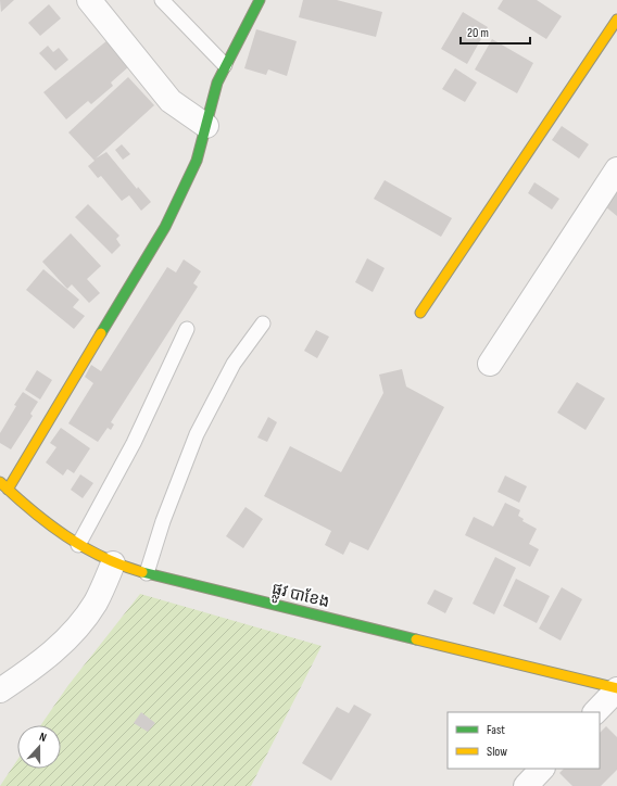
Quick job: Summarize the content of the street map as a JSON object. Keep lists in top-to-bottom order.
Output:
{
  "streets": {
    "street": ["ផ្លូវ បាខែង"]
  },
  "legend": ["Fast", "Slow"],
  "scale_bar": "20 m",
  "north": "top"
}
